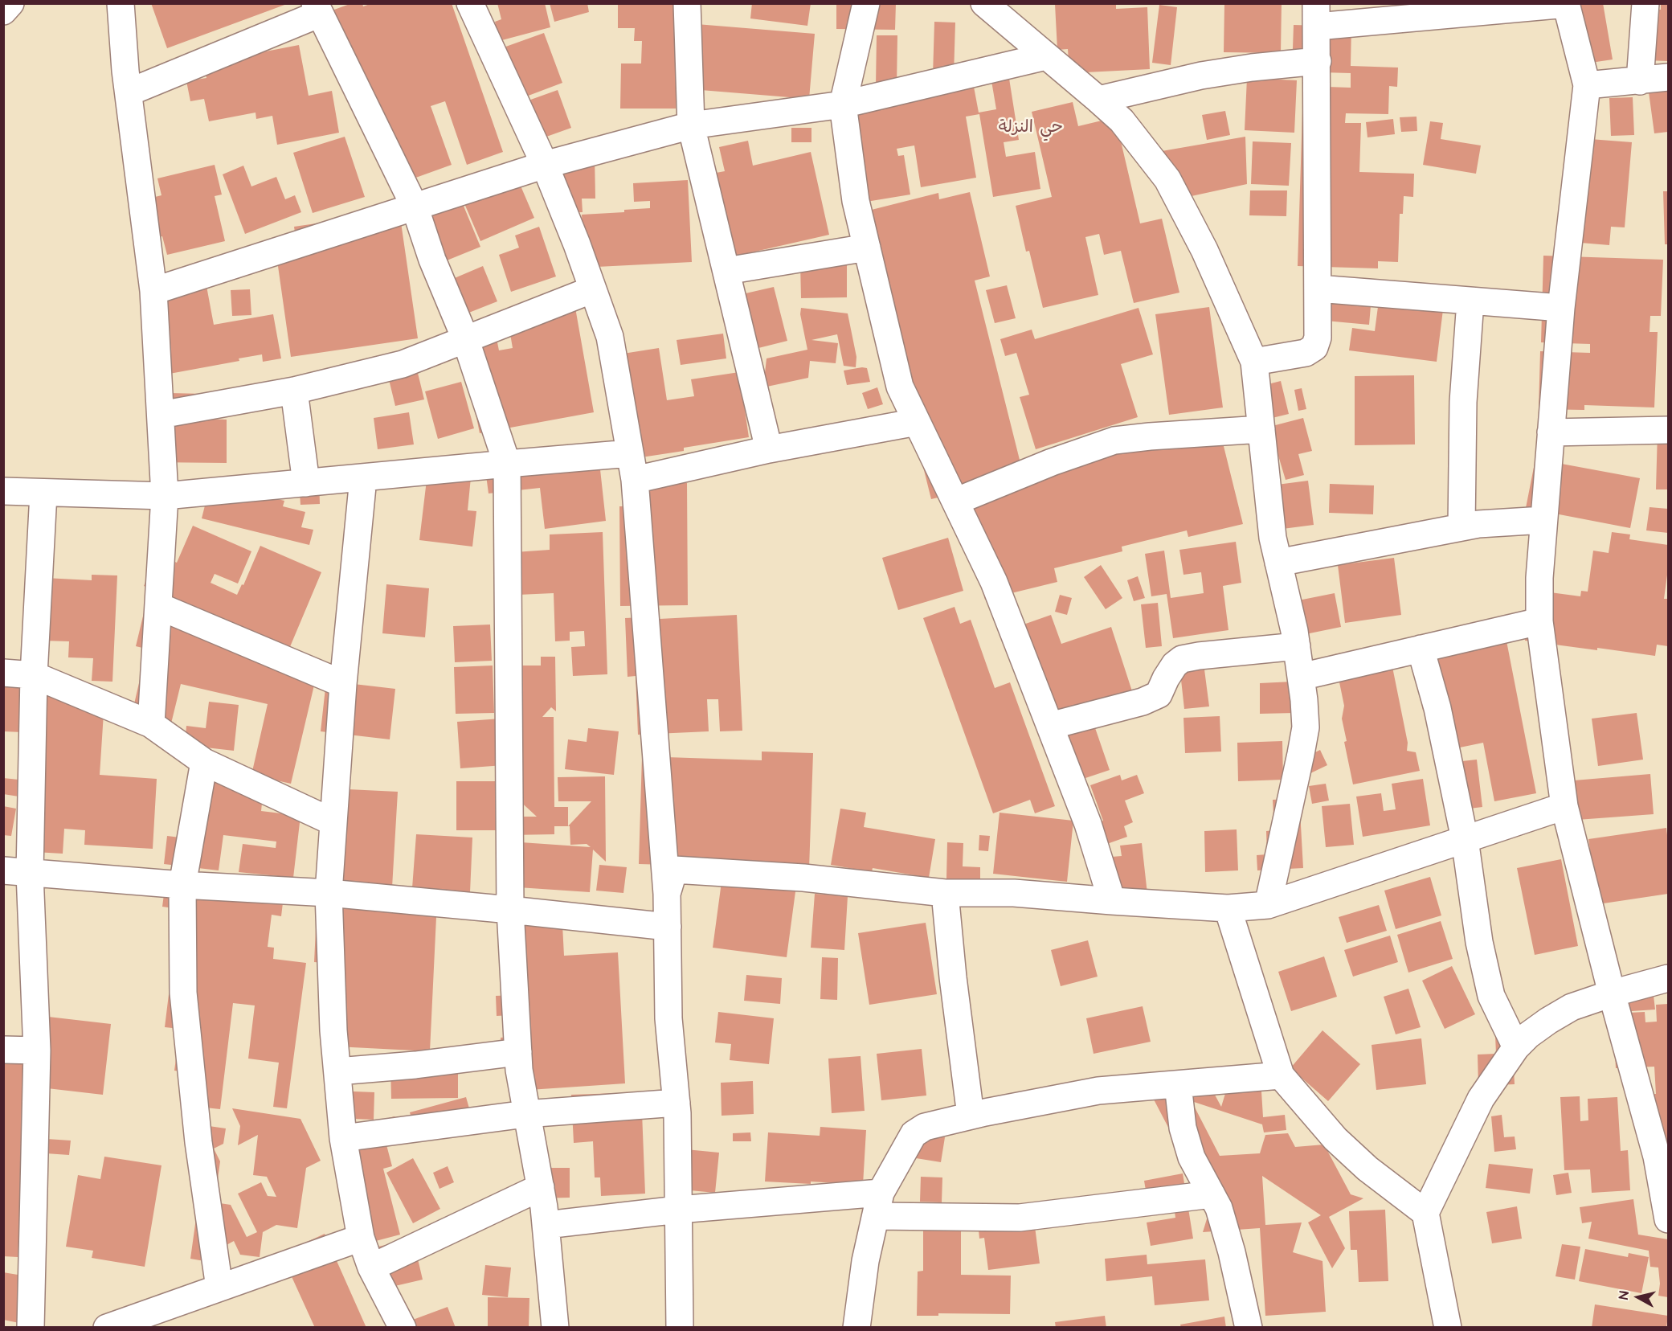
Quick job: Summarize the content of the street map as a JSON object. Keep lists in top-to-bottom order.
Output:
{
  "districts": ["حي النزلة"],
  "north": "left"
}
